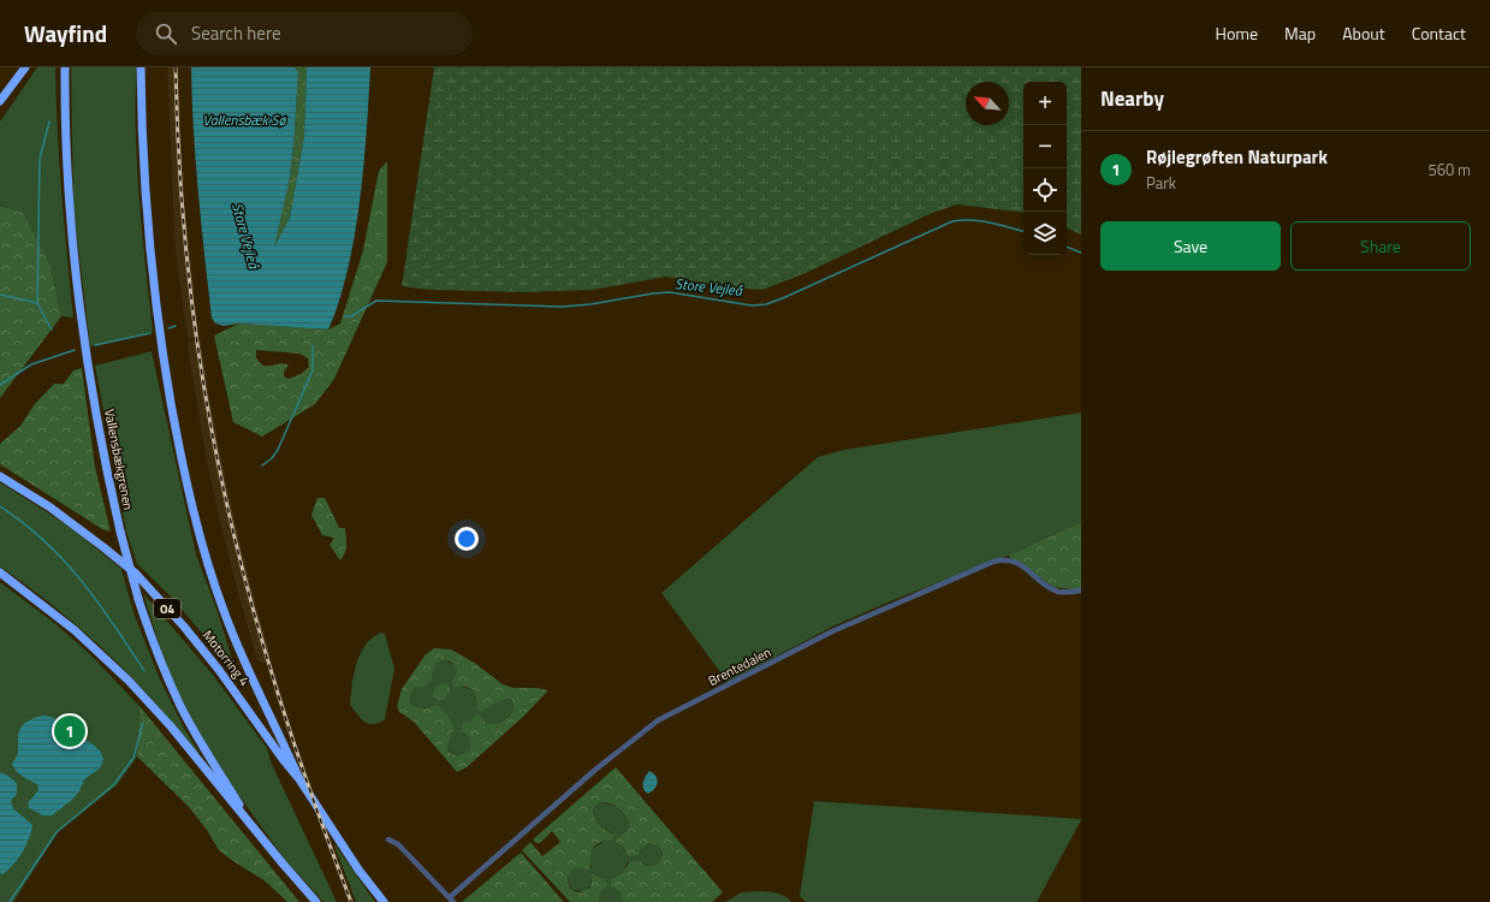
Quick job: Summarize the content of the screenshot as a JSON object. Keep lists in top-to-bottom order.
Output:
{
  "streets": {
    "highway": ["Vallensbækgrenen", "O4", "Motorring 4"],
    "street": ["Brentedalen"]
  },
  "water": ["Vallensbæk Sø", "Store Vejleå"],
  "north": "top left",
  "page": {
    "header": "Wayfind",
    "search": "Search here",
    "nav": [
      "Home",
      "Map",
      "About",
      "Contact"
    ],
    "heading": "Nearby",
    "map_buttons": ["+", "−"],
    "list": [
      {
        "mark": "1",
        "name": "Røjlegrøften Naturpark",
        "note": "Park",
        "value": "560 m"
      }
    ],
    "buttons": ["Save", "Share"],
    "pins": "1"
  }
}
